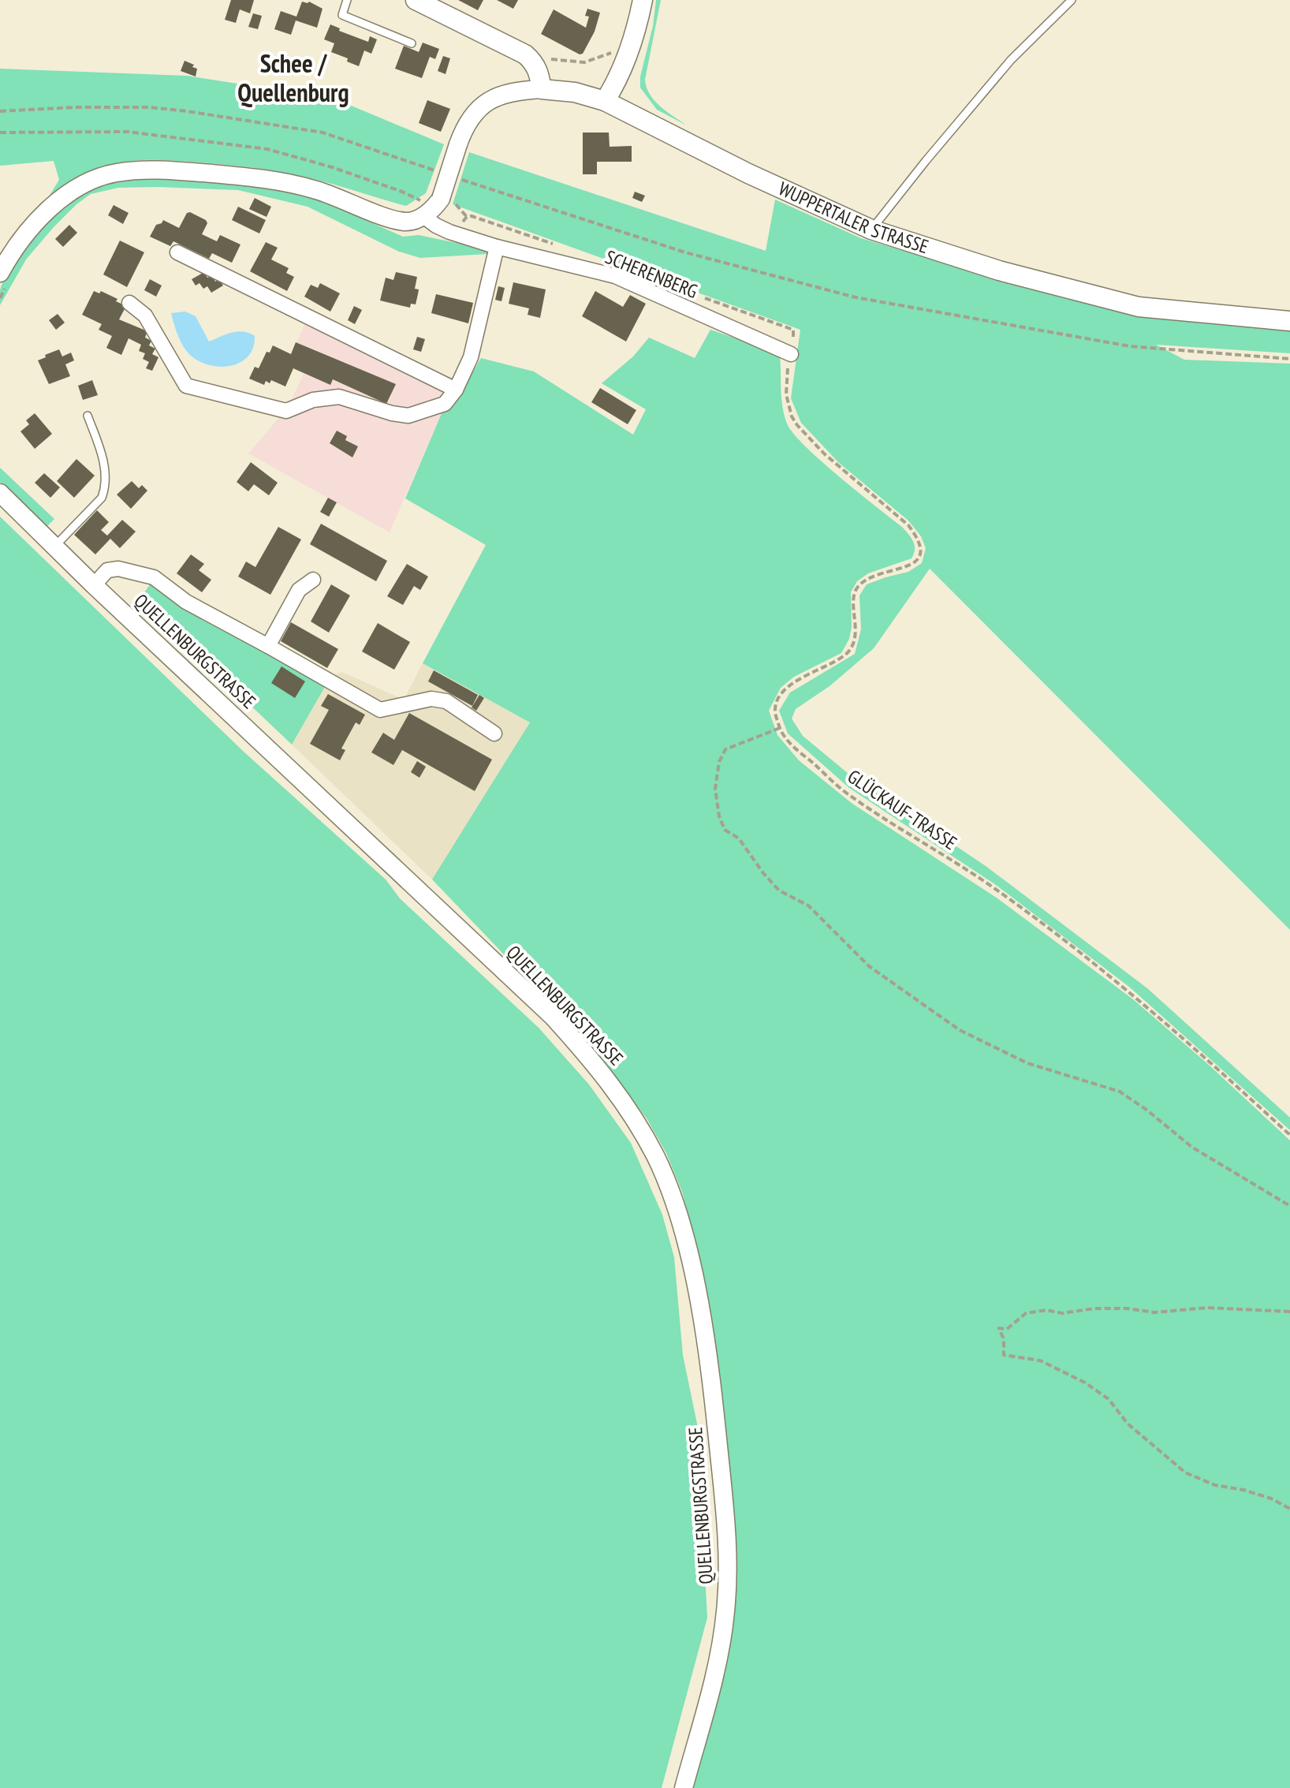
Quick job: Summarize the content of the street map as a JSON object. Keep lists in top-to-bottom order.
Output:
{
  "streets": {
    "main road": ["WUPPERTALER STRASSE"],
    "street": ["SCHERENBERG", "QUELLENBURGSTRASSE"],
    "path": ["GLÜCKAUF-TRASSE"]
  },
  "crossings": [
    ["WUPPERTALER STRASSE", "SCHERENBERG"]
  ],
  "districts": ["Schee / Quellenburg"]
}
